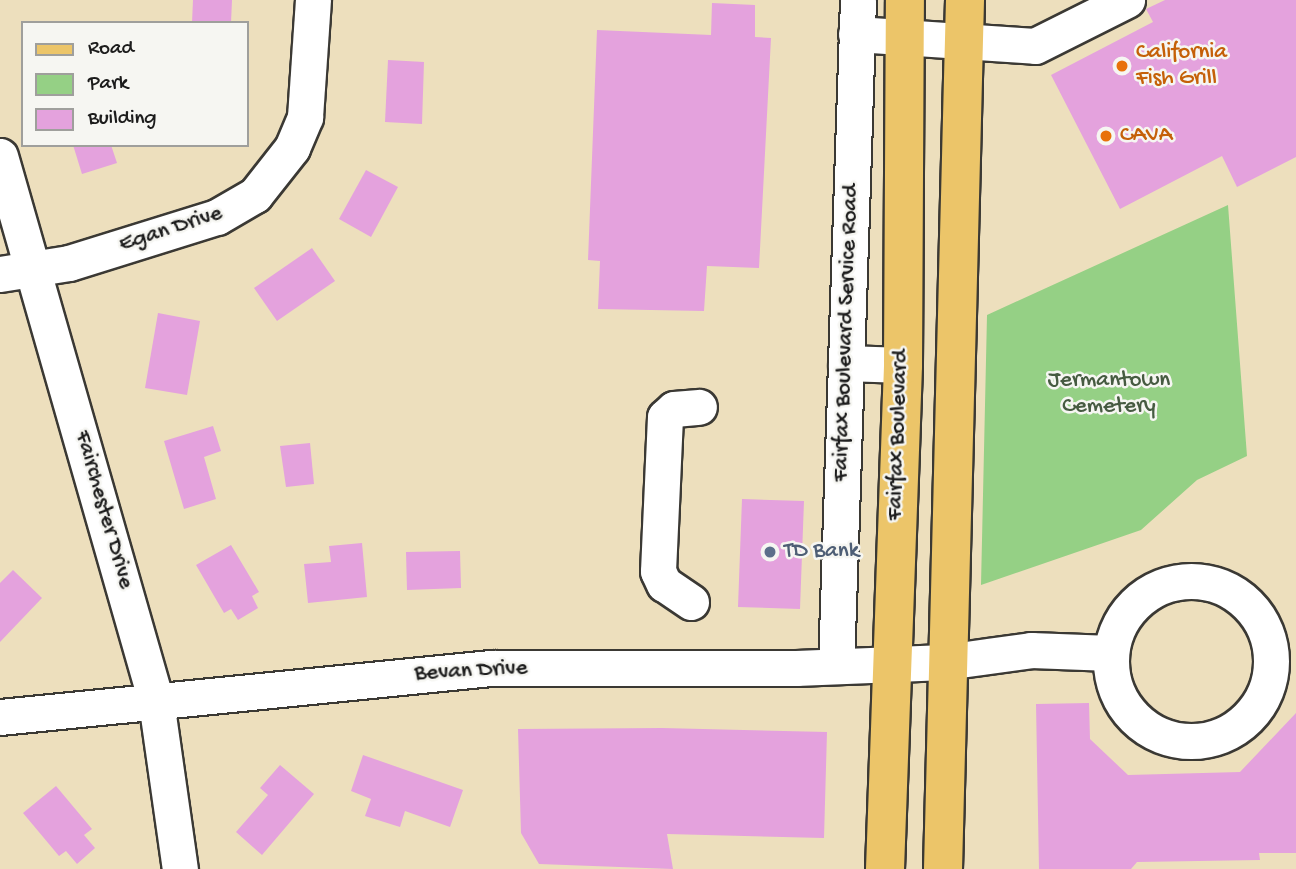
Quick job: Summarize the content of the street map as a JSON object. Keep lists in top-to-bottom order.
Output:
{
  "streets": {
    "main road": ["Fairfax Boulevard"],
    "street": [
      "Egan Drive",
      "Fairfax Boulevard Service Road",
      "Fairchester Drive",
      "Bevan Drive"
    ]
  },
  "crossings": [
    ["Egan Drive", "Fairchester Drive"],
    ["Fairfax Boulevard Service Road", "Bevan Drive"],
    ["Fairfax Boulevard", "Bevan Drive"],
    ["Fairchester Drive", "Bevan Drive"]
  ],
  "parks": ["Jermantown Cemetery"],
  "places": ["California Fish Grill", "CAVA", "TD Bank"],
  "legend": ["Road", "Park", "Building"]
}
